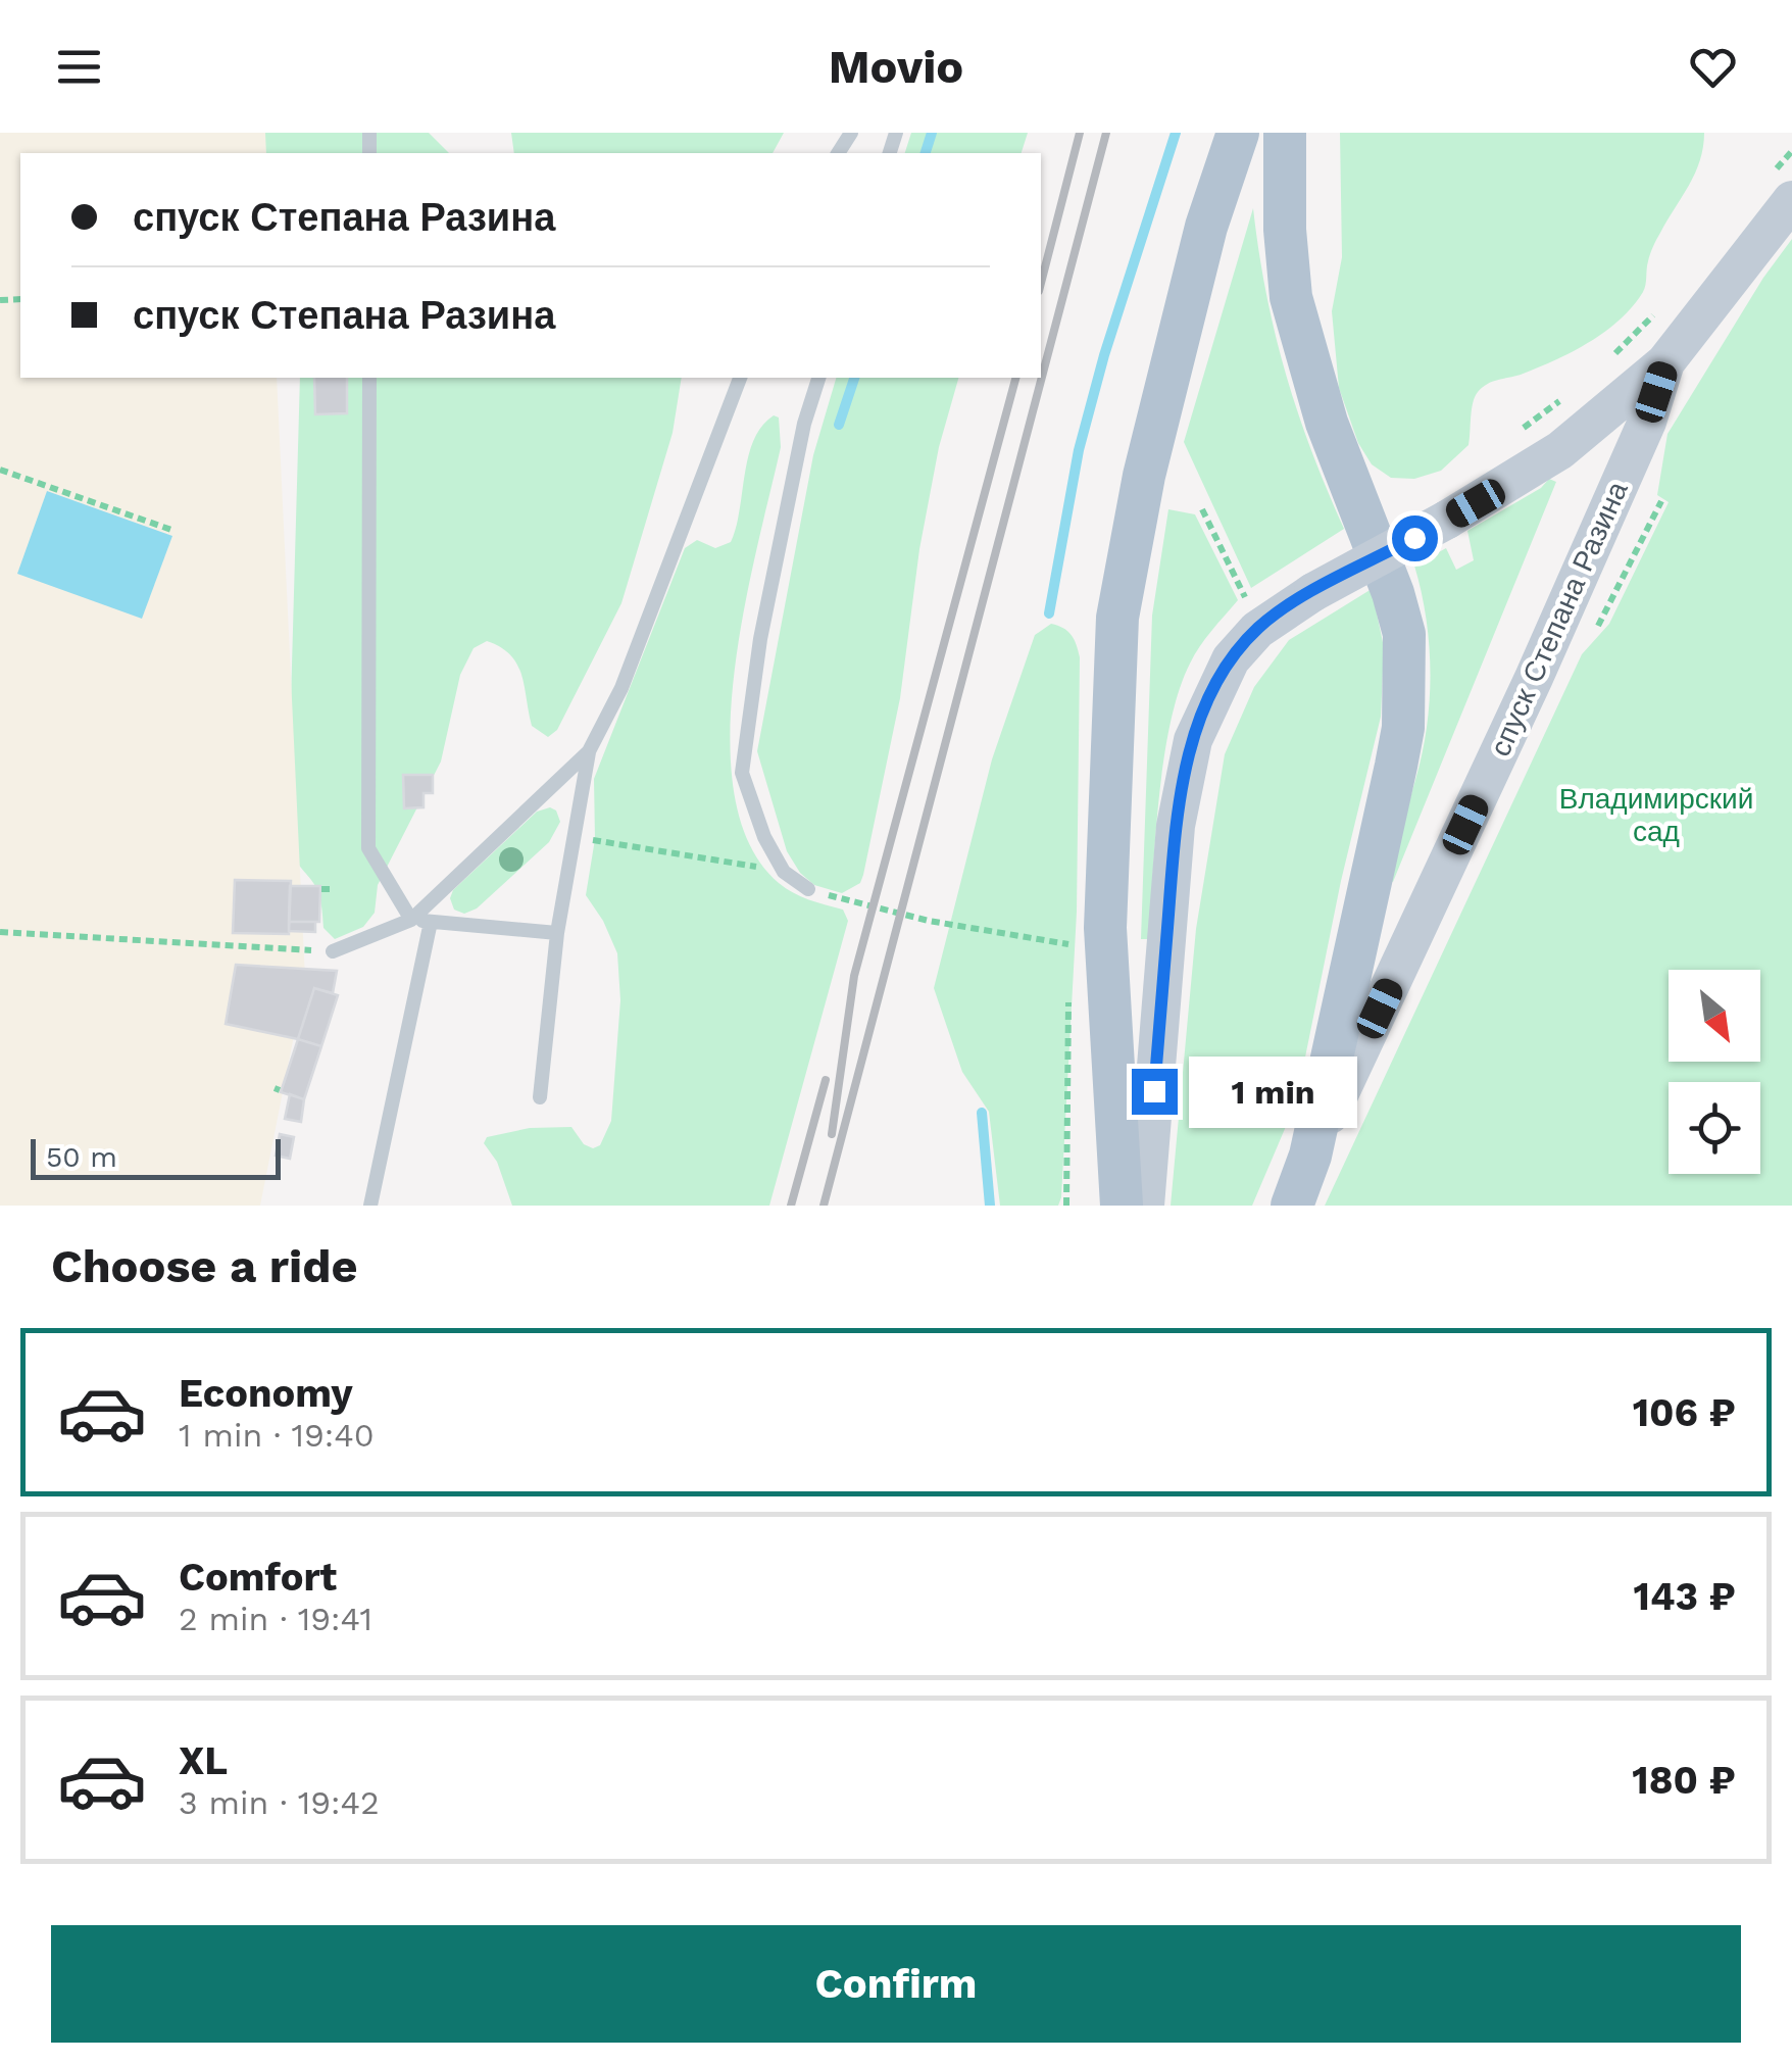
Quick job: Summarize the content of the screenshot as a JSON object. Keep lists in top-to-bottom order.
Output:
{
  "streets": {
    "main road": ["спуск Степана Разина"]
  },
  "parks": ["Владимирский сад"],
  "scale_bar": "50 m",
  "north": "bottom right",
  "page": {
    "header": "Movio",
    "banner": ["спуск Степана Разина", "спуск Степана Разина"],
    "bubble": "1 min",
    "scale": "50 m",
    "heading": "Choose a ride",
    "list": [
      {
        "name": "Economy",
        "note": "1 min · 19:40",
        "value": "106 ₽"
      },
      {
        "name": "Comfort",
        "note": "2 min · 19:41",
        "value": "143 ₽"
      },
      {
        "name": "XL",
        "note": "3 min · 19:42",
        "value": "180 ₽"
      }
    ],
    "buttons": "Confirm"
  }
}
